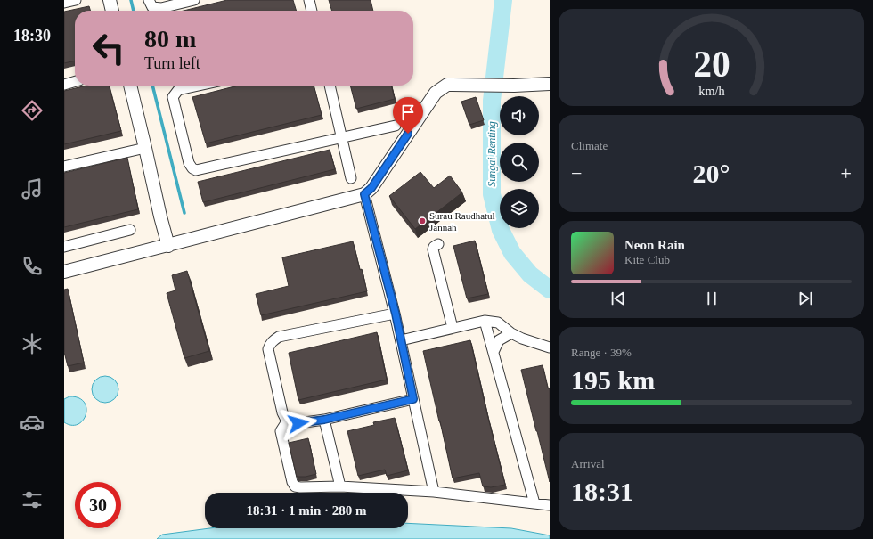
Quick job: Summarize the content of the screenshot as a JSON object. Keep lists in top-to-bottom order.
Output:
{
  "water": ["Sungai Renting"],
  "places": ["Surau Raudhatul Jannah"],
  "page": {
    "tabs": "18:30",
    "turn": ["80 m", "Turn left"],
    "tile": [
      "Climate",
      ["Range · 39%", "195 km"],
      ["Arrival", "18:31"]
    ],
    "heat": ["−", "20°", "+"],
    "song": ["Neon Rain", "Kite Club"],
    "limit": "30",
    "trip": "18:31 · 1 min · 280 m",
    "gauge": ["20", "km/h"]
  }
}
